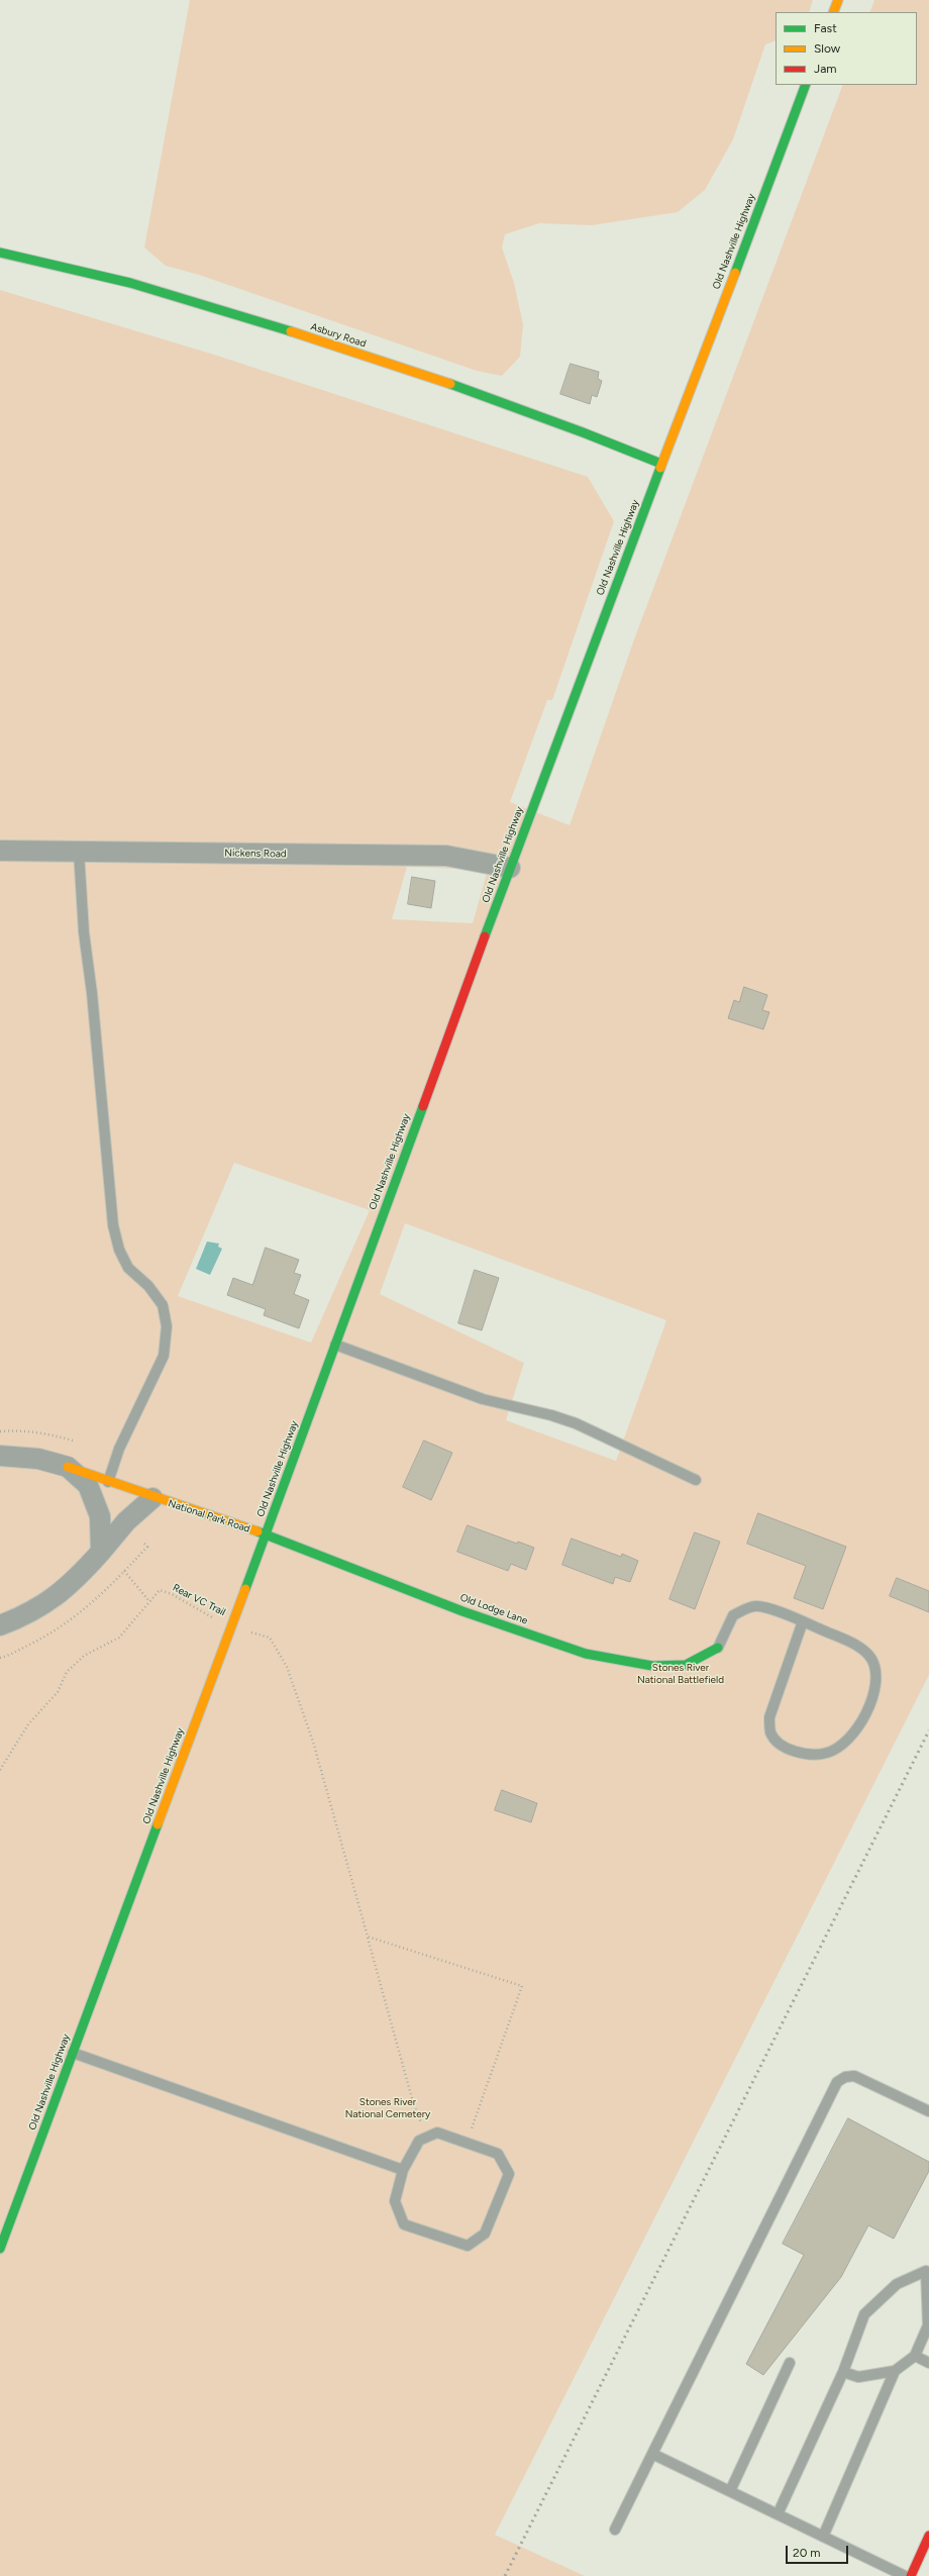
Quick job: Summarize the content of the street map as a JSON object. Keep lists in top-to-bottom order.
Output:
{
  "streets": {
    "main road": [
      "Old Nashville Highway",
      "Asbury Road",
      "National Park Road",
      "Old Lodge Lane"
    ],
    "street": ["Nickens Road"],
    "path": ["Rear VC Trail"]
  },
  "crossings": [
    ["Old Nashville Highway", "Asbury Road"],
    ["Old Nashville Highway", "Nickens Road"],
    ["Old Nashville Highway", "National Park Road"],
    ["Old Nashville Highway", "Rear VC Trail"],
    ["Old Nashville Highway", "Old Lodge Lane"],
    ["National Park Road", "Old Lodge Lane"]
  ],
  "parks": ["Stones River National Battlefield", "Stones River National Cemetery"],
  "legend": ["Fast", "Slow", "Jam"],
  "scale_bar": "20 m"
}
